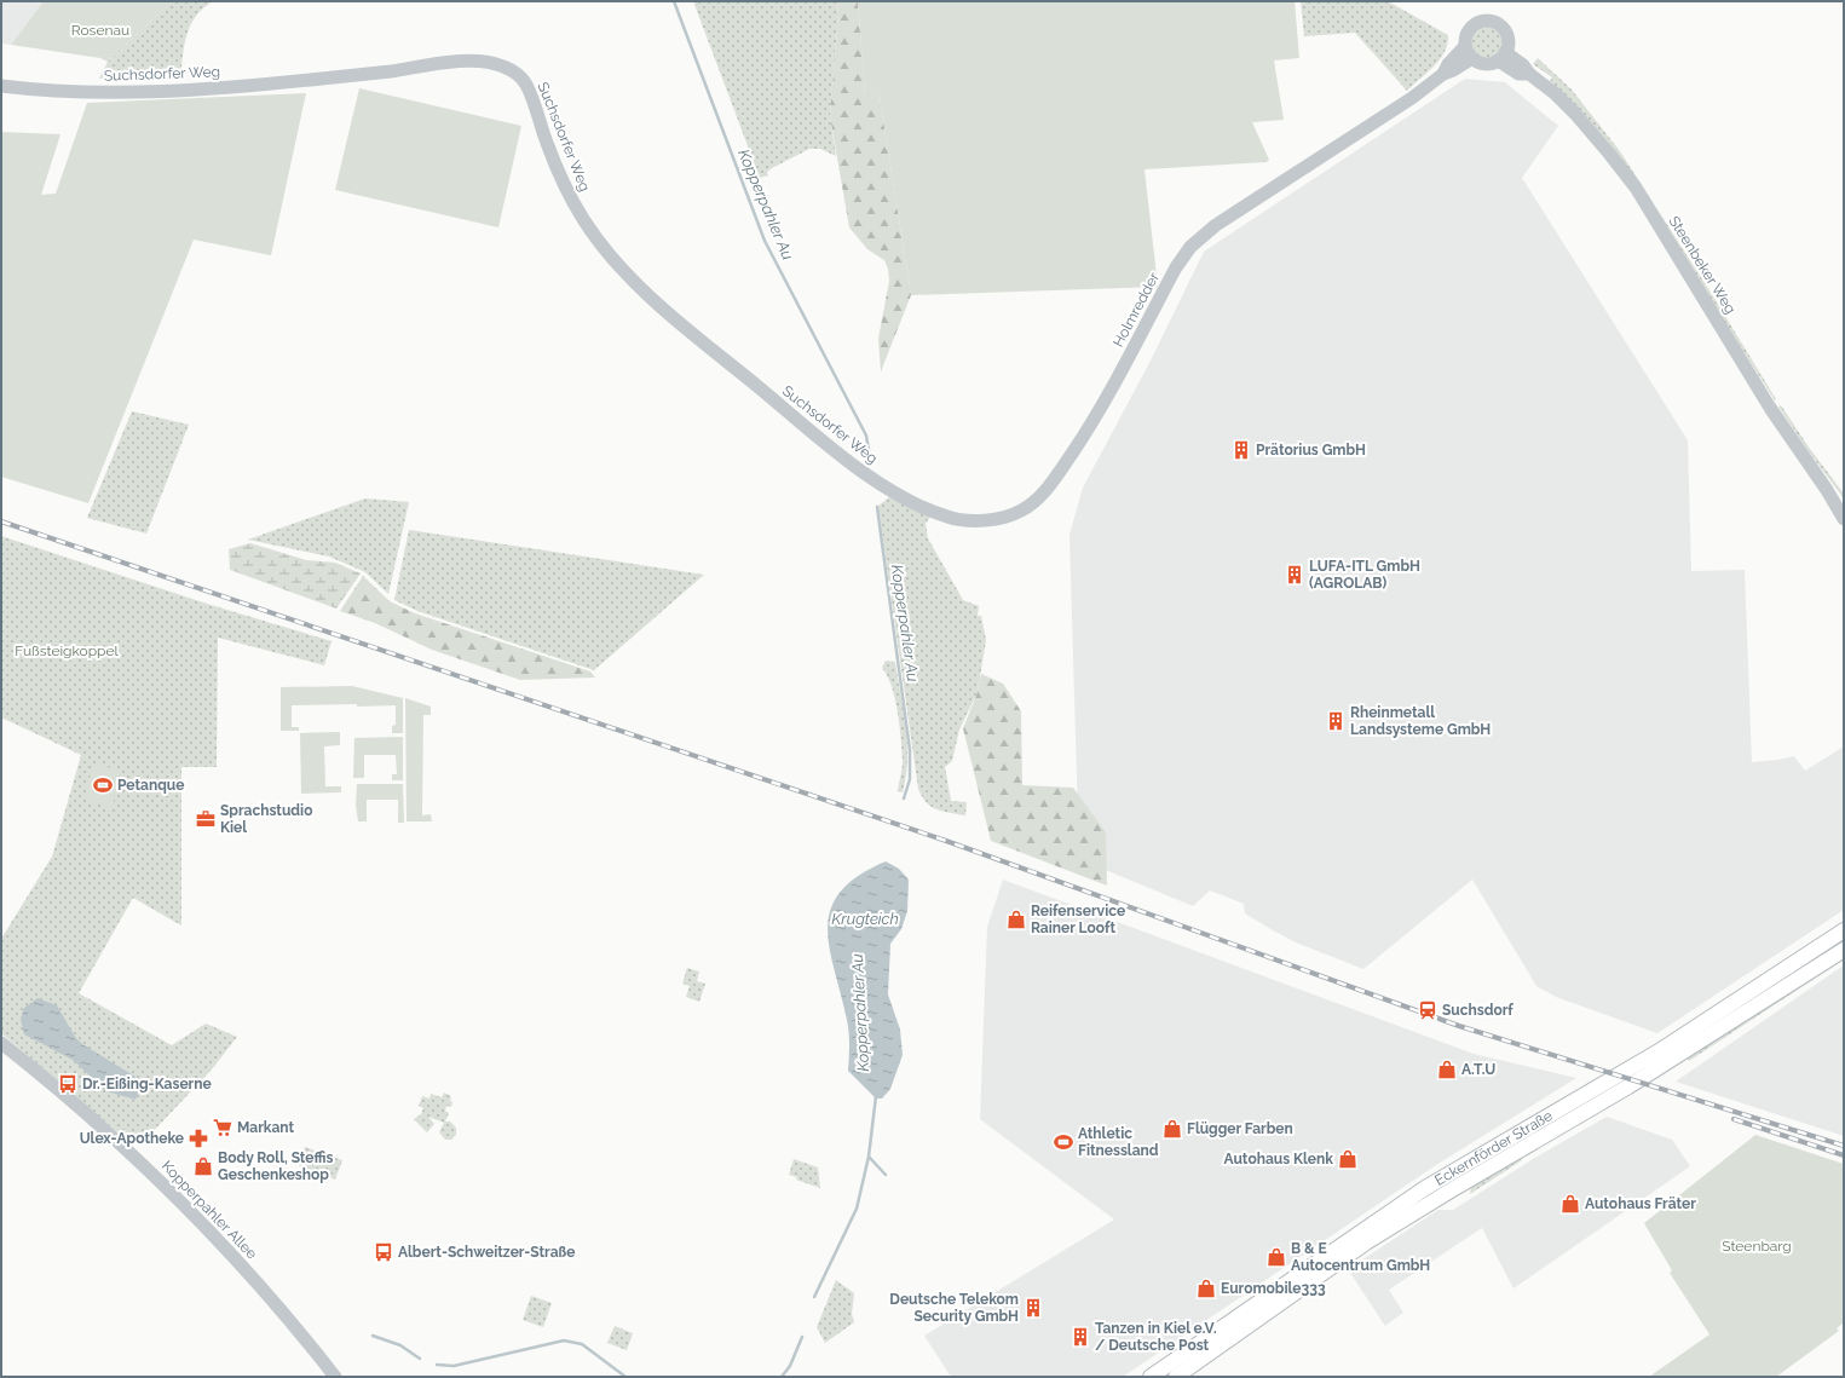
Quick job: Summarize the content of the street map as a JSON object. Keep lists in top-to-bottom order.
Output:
{
  "streets": {
    "main road": ["Eckernförder Straße"],
    "street": [
      "Suchsdorfer Weg",
      "Steenbeker Weg",
      "Holmredder",
      "Kopperpahler Allee"
    ]
  },
  "crossings": [
    ["Suchsdorfer Weg", "Holmredder"],
    ["Steenbeker Weg", "Holmredder"]
  ],
  "water": ["Kopperpahler Au", "Krugteich"],
  "parks": ["Rosenau", "Fußsteigkoppel", "Steenbarg"],
  "places": {
    "building": [
      "Prätorius GmbH",
      "LUFA-ITL GmbH (AGROLAB)",
      "Rheinmetall Landsysteme GmbH",
      "Deutsche Telekom Security GmbH",
      "Tanzen in Kiel e.V. / Deutsche Post"
    ],
    "sports": ["Petanque", "Athletic Fitnessland"],
    "office": ["Sprachstudio Kiel"],
    "shop": [
      "Reifenservice Rainer Looft",
      "A.T.U",
      "Flügger Farben",
      "Autohaus Klenk",
      "Body Roll, Steffis Geschenkeshop",
      "Autohaus Fräter",
      "B & E Autocentrum GmbH",
      "Euromobile333"
    ],
    "station": ["Suchsdorf"],
    "bus stop": ["Dr.-Eißing-Kaserne", "Albert-Schweitzer-Straße"],
    "supermarket": ["Markant"],
    "pharmacy": ["Ulex-Apotheke"]
  }
}
